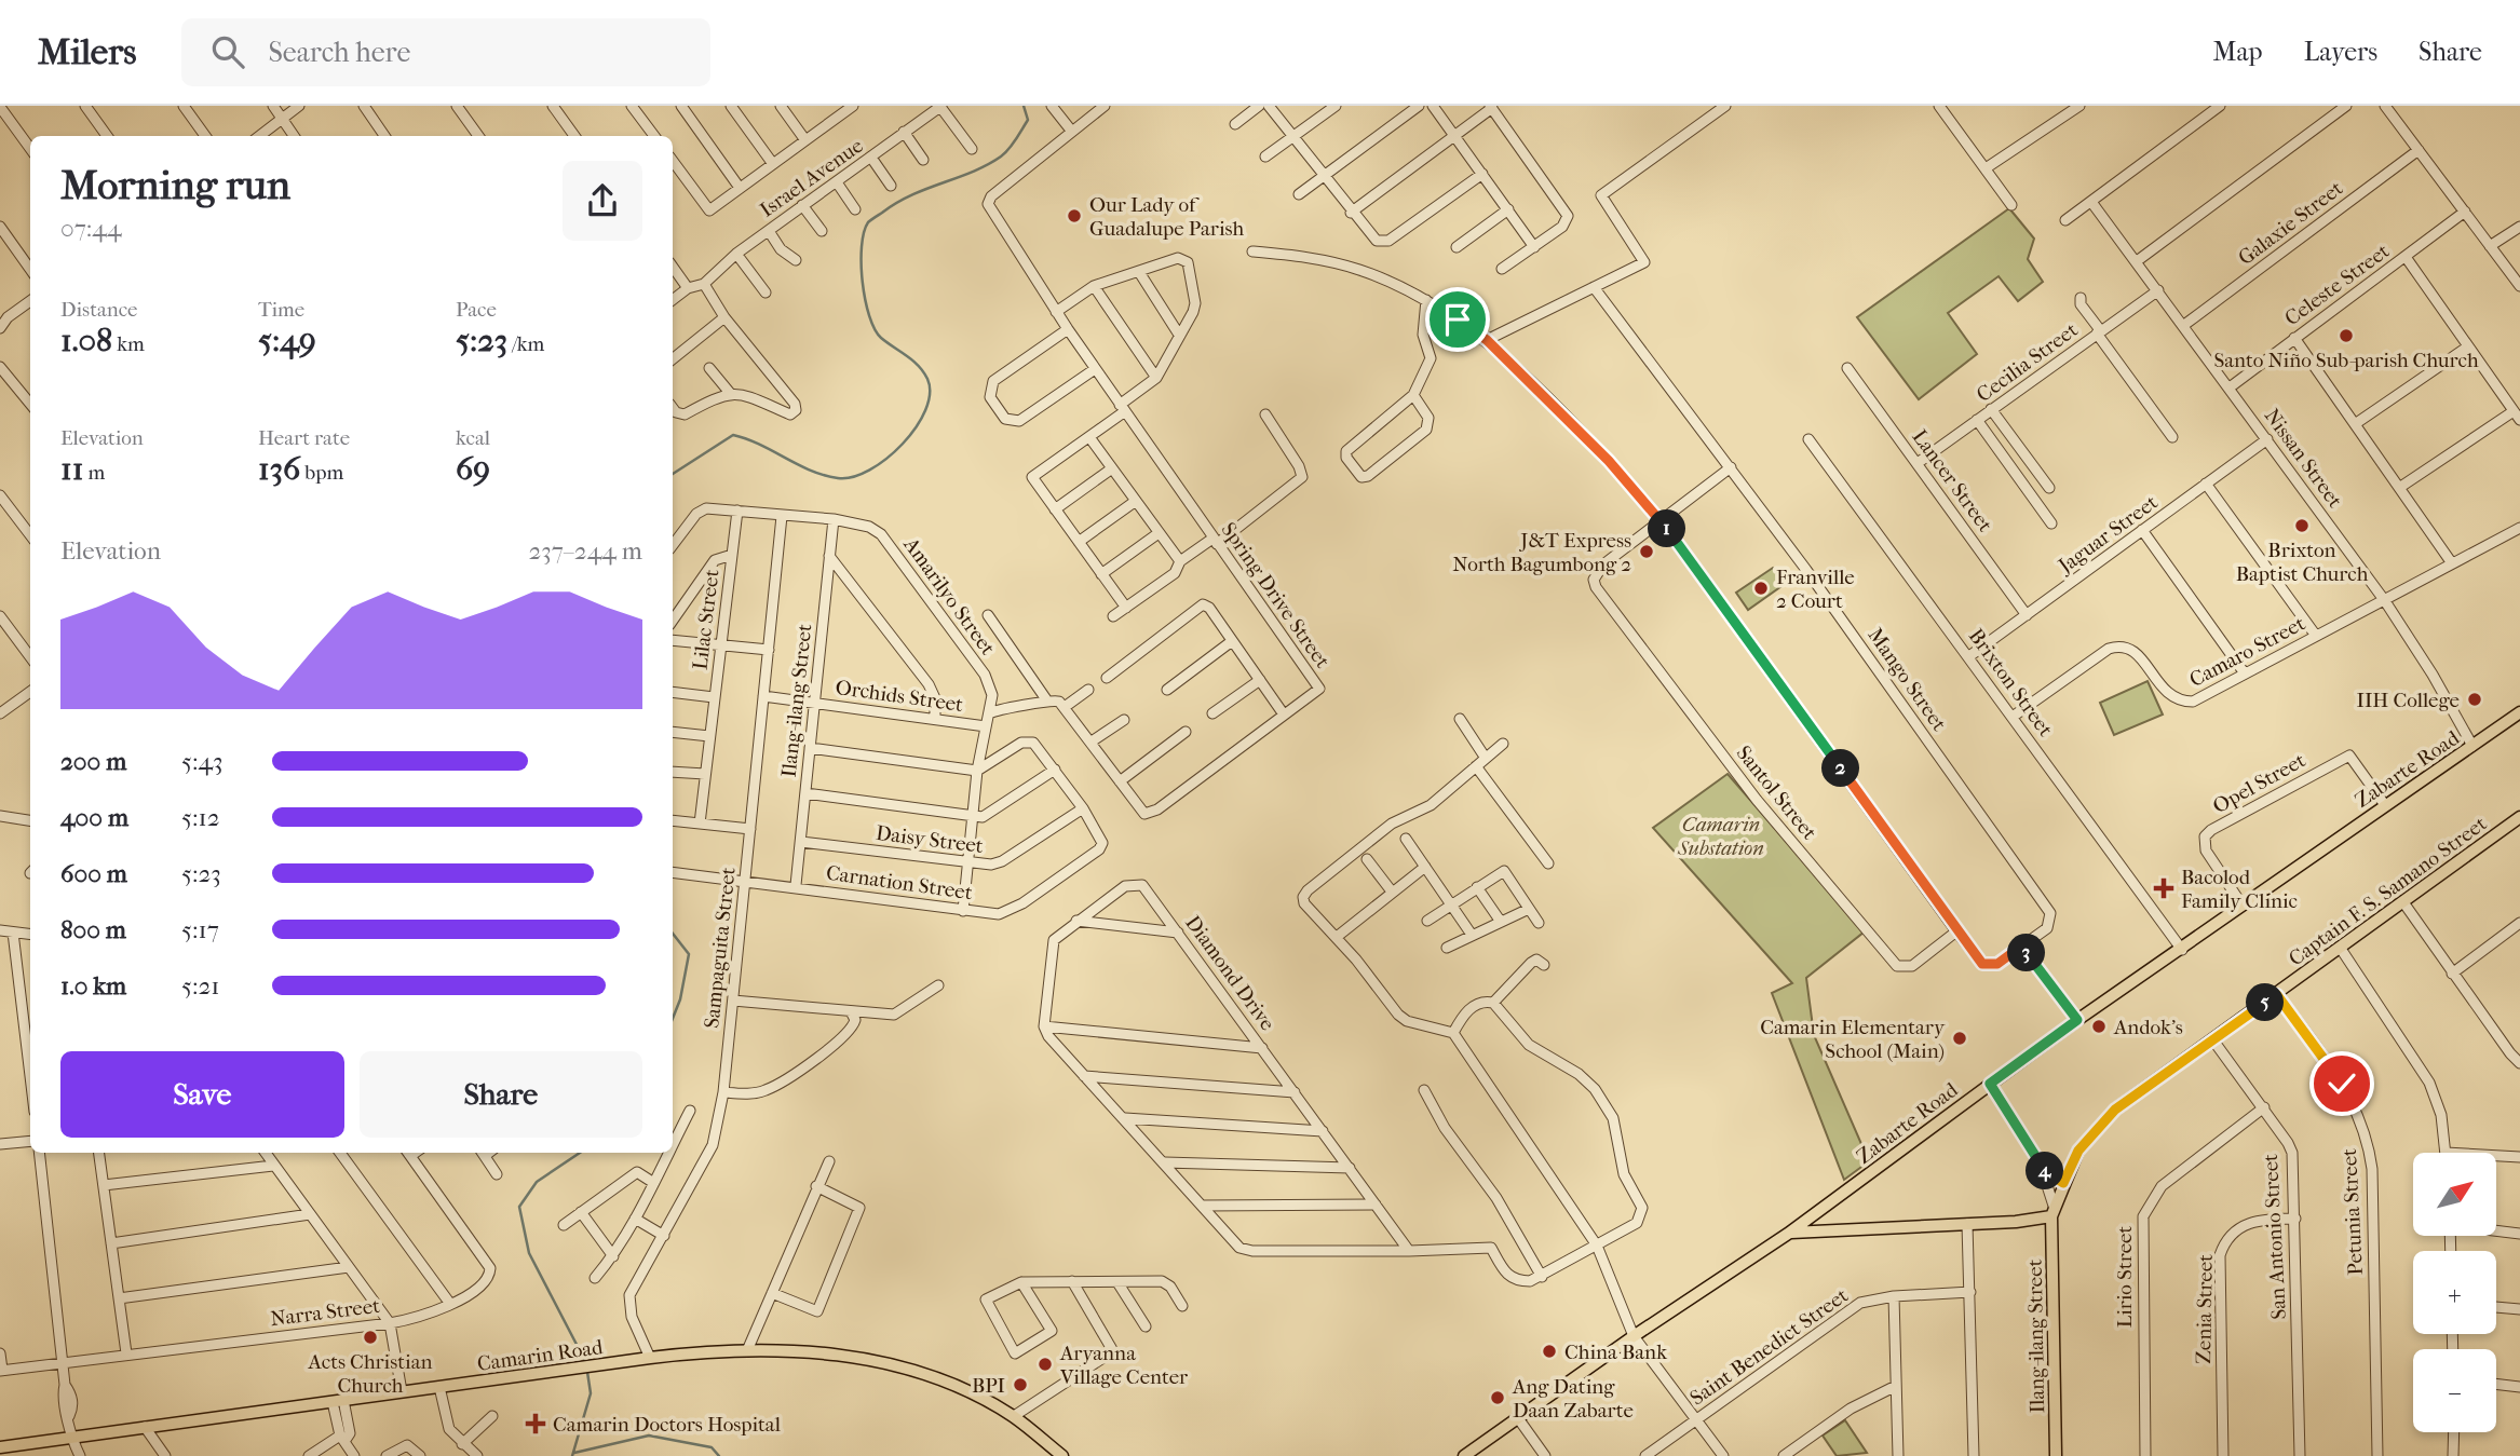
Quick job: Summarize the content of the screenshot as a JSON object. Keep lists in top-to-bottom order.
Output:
{
  "streets": {
    "main road": [
      "Ilang-ilang Street",
      "Zabarte Road",
      "Captain F. S. Samano Street",
      "Camarin Road"
    ],
    "street": [
      "Israel Avenue",
      "Galaxie Street",
      "Celeste Street",
      "Cecilia Street",
      "Nissan Street",
      "Lancer Street",
      "Jaguar Street",
      "Spring Drive Street",
      "Amarilyo Street",
      "Lilac Street",
      "Camaro Street",
      "Mango Street",
      "Brixton Street",
      "Orchids Street",
      "Opel Street",
      "Santol Street",
      "Daisy Street",
      "Carnation Street",
      "Sampaguita Street",
      "Diamond Drive",
      "Petunia Street",
      "San Antonio Street",
      "Lirio Street",
      "Zenia Street",
      "Narra Street",
      "Saint Benedict Street"
    ]
  },
  "crossings": [
    ["Galaxie Street", "Nissan Street"],
    ["Celeste Street", "Nissan Street"],
    ["Cecilia Street", "Nissan Street"],
    ["Cecilia Street", "Lancer Street"],
    ["Nissan Street", "Jaguar Street"],
    ["Nissan Street", "Camaro Street"],
    ["Nissan Street", "Zabarte Road"],
    ["Lancer Street", "Jaguar Street"],
    ["Jaguar Street", "Brixton Street"],
    ["Amarilyo Street", "Lilac Street"],
    ["Amarilyo Street", "Orchids Street"],
    ["Amarilyo Street", "Ilang-ilang Street"],
    ["Amarilyo Street", "Daisy Street"],
    ["Amarilyo Street", "Carnation Street"],
    ["Amarilyo Street", "Sampaguita Street"],
    ["Camaro Street", "Brixton Street"],
    ["Mango Street", "Santol Street"],
    ["Brixton Street", "Zabarte Road"],
    ["Orchids Street", "Ilang-ilang Street"],
    ["Orchids Street", "Sampaguita Street"],
    ["Ilang-ilang Street", "Daisy Street"],
    ["Ilang-ilang Street", "Carnation Street"],
    ["Ilang-ilang Street", "Captain F. S. Samano Street"],
    ["Zabarte Road", "Opel Street"],
    ["Daisy Street", "Carnation Street"],
    ["Carnation Street", "Sampaguita Street"],
    ["Captain F. S. Samano Street", "Petunia Street"],
    ["Captain F. S. Samano Street", "San Antonio Street"],
    ["Sampaguita Street", "Camarin Road"],
    ["San Antonio Street", "Lirio Street"],
    ["San Antonio Street", "Zenia Street"]
  ],
  "parks": ["Camarin Substation"],
  "places": {
    "other": [
      "Our Lady of Guadalupe Parish",
      "Santo Niño Sub-parish Church",
      "Brixton Baptist Church",
      "J&T Express North Bagumbong 2",
      "Franville 2 Court",
      "IIH College",
      "Andok's",
      "Camarin Elementary School (Main)",
      "Acts Christian Church",
      "China Bank",
      "Aryanna Village Center",
      "BPI",
      "Ang Dating Daan Zabarte"
    ],
    "health": ["Bacolod Family Clinic", "Camarin Doctors Hospital"]
  },
  "north": "top right",
  "page": {
    "header": "Milers",
    "search": "Search here",
    "nav": ["Map", "Layers", "Share"],
    "heading": ["Morning run", "07:44"],
    "stats": [
      ["Distance", "1.08 km"],
      ["Time", "5:49"],
      ["Pace", "5:23 /km"],
      ["Elevation", "11 m"],
      ["Heart rate", "136 bpm"],
      ["kcal", "69"]
    ],
    "pins": [
      "1",
      "2",
      "3",
      "5",
      "4"
    ],
    "chart": ["Elevation", "237–244 m"],
    "list": [
      {
        "name": "200 m",
        "note": "5:43"
      },
      {
        "name": "400 m",
        "note": "5:12"
      },
      {
        "name": "600 m",
        "note": "5:23"
      },
      {
        "name": "800 m",
        "note": "5:17"
      },
      {
        "name": "1.0 km",
        "note": "5:21"
      }
    ],
    "buttons": ["Save", "Share"],
    "map_buttons": ["+", "−"]
  }
}
